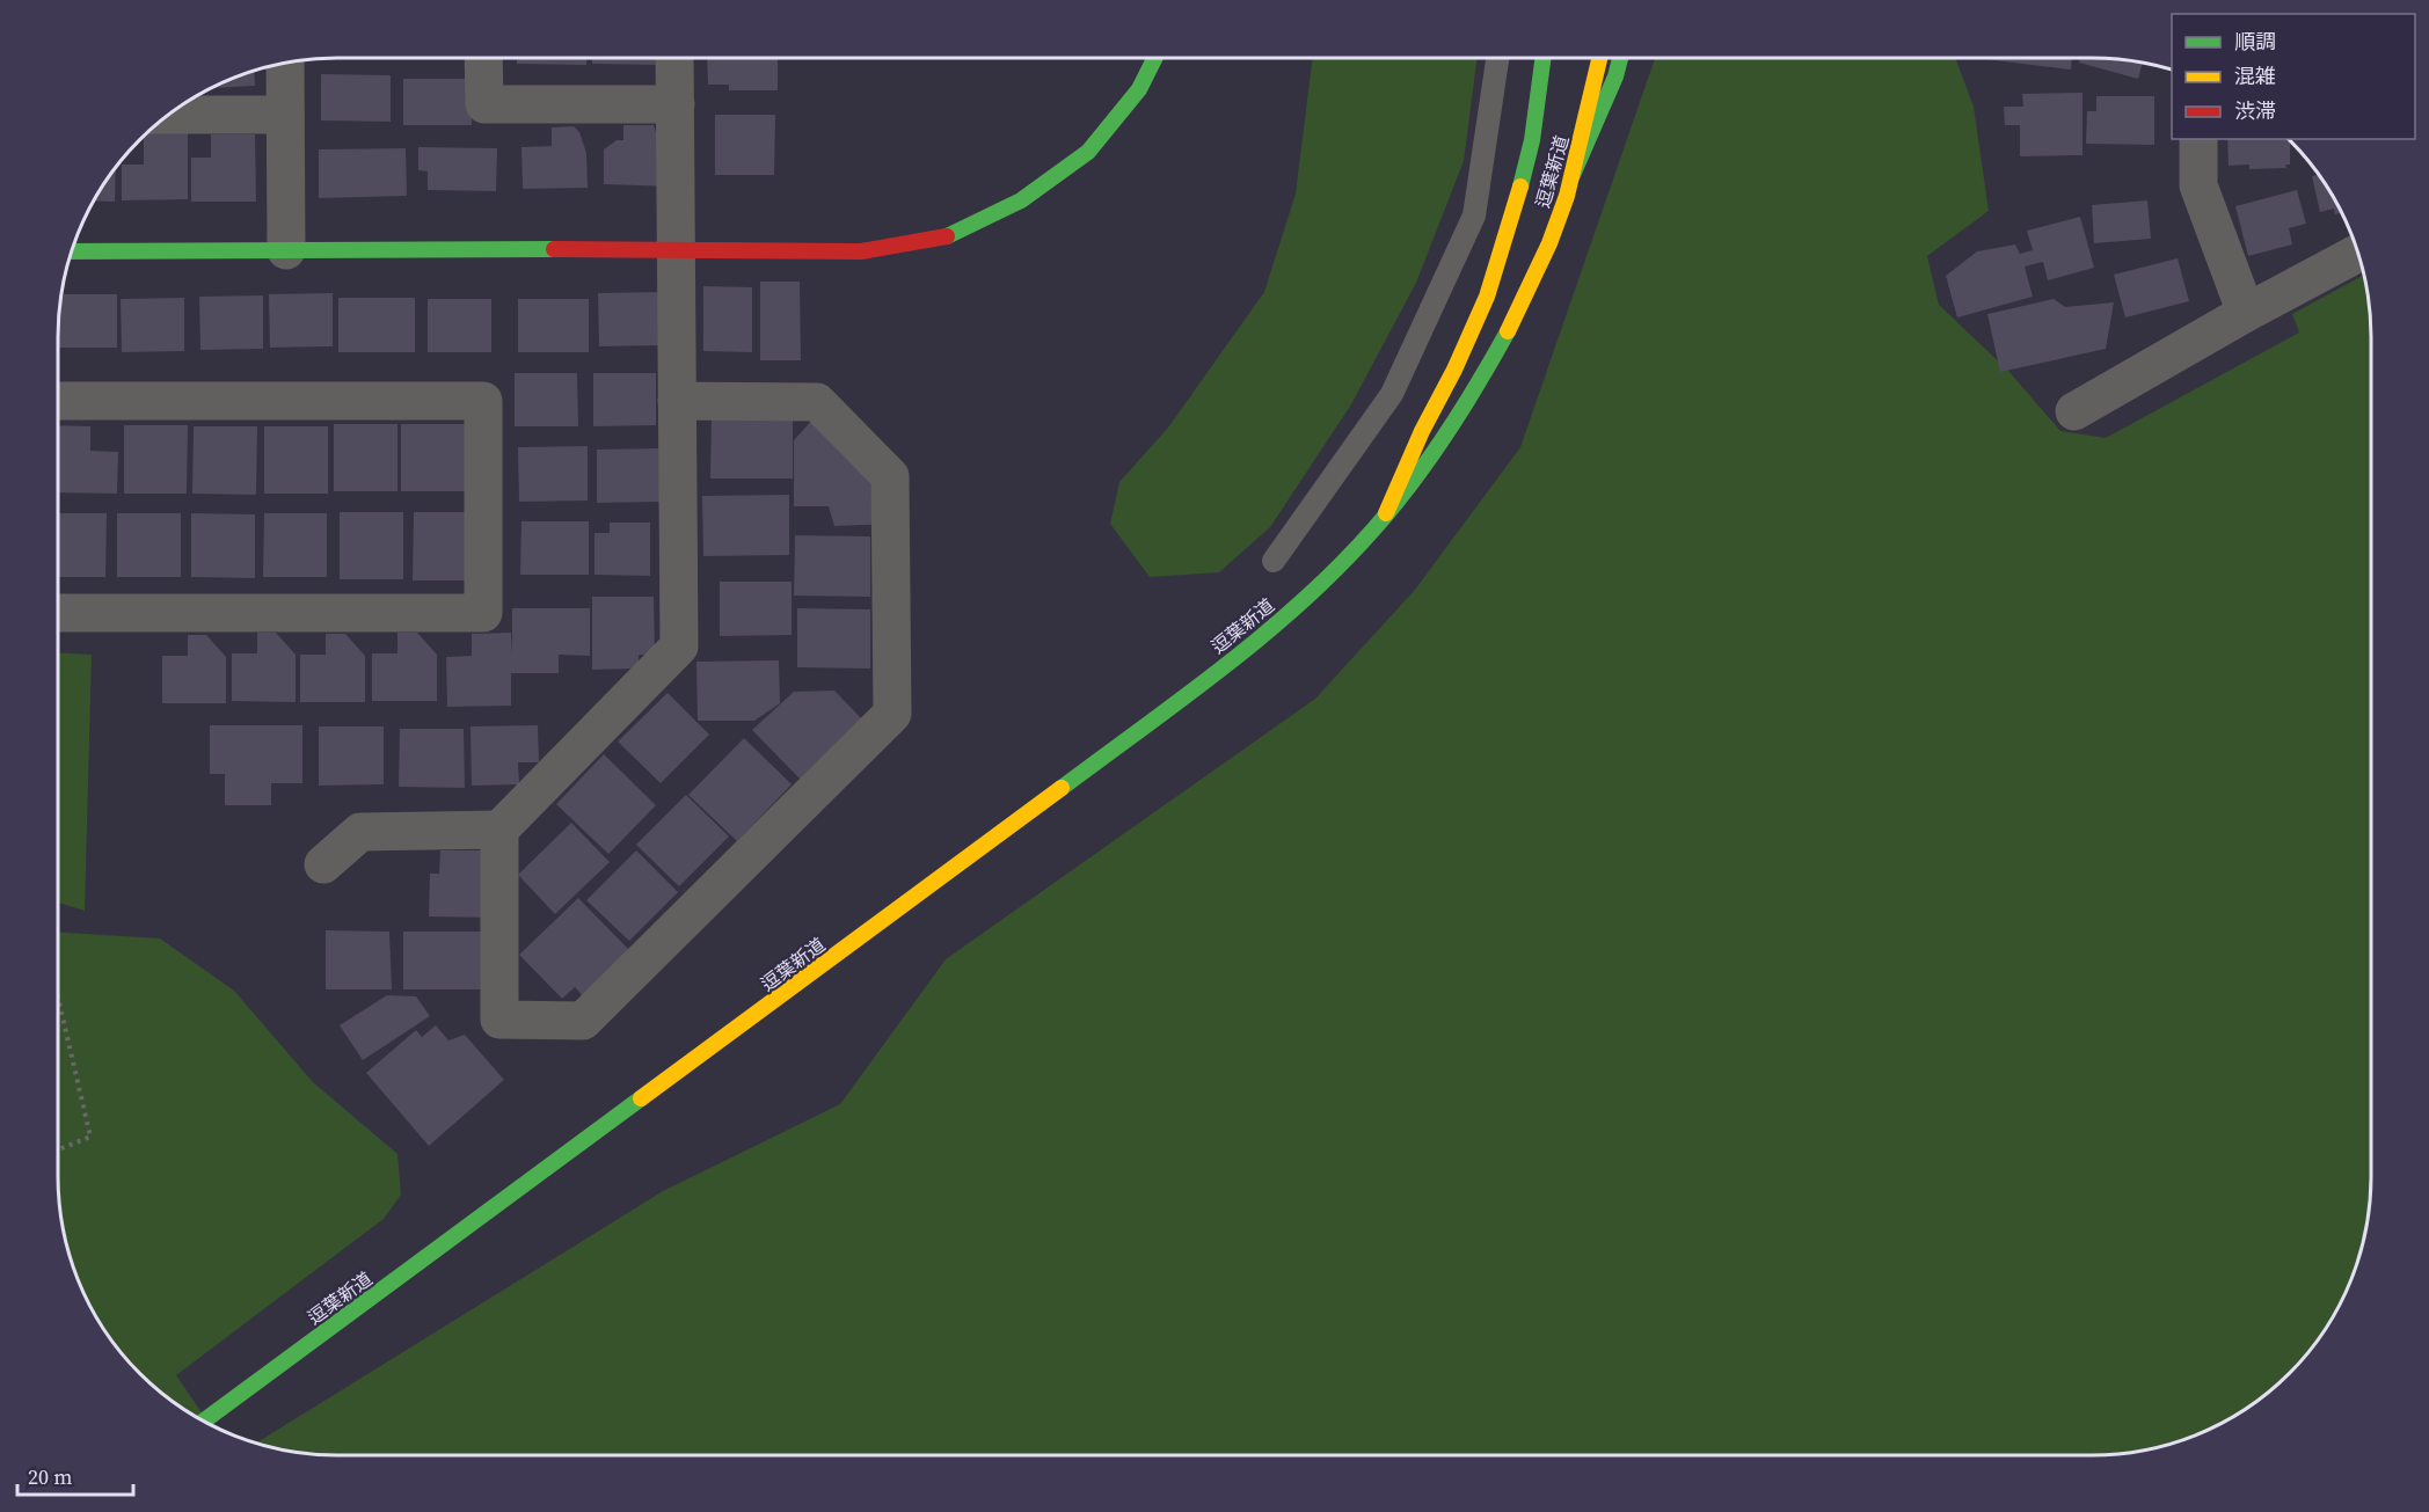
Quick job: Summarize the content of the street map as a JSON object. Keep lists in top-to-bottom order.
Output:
{
  "streets": {
    "main road": ["逗葉新道"]
  },
  "legend": ["順調", "混雑", "渋滞"],
  "scale_bar": "20 m"
}
